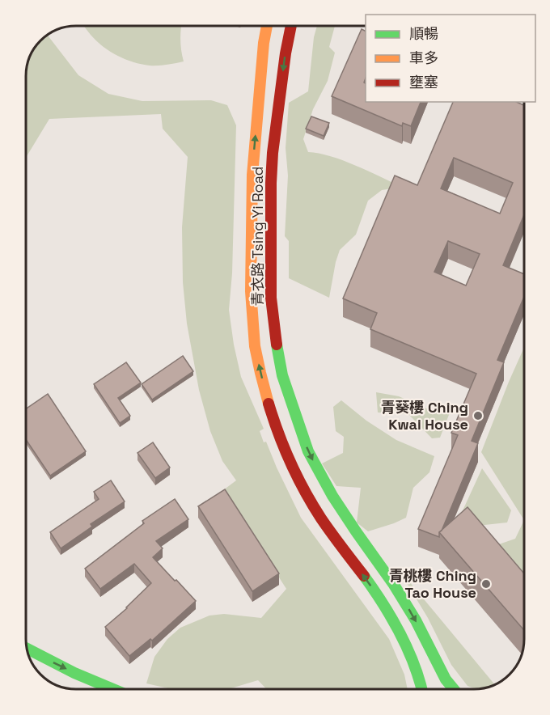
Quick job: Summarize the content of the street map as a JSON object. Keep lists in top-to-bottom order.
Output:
{
  "streets": {
    "main road": ["青衣路 Tsing Yi Road"]
  },
  "places": ["青葵樓 Ching Kwai House", "青桃樓 Ching Tao House"],
  "legend": ["順暢", "車多", "壅塞"]
}
